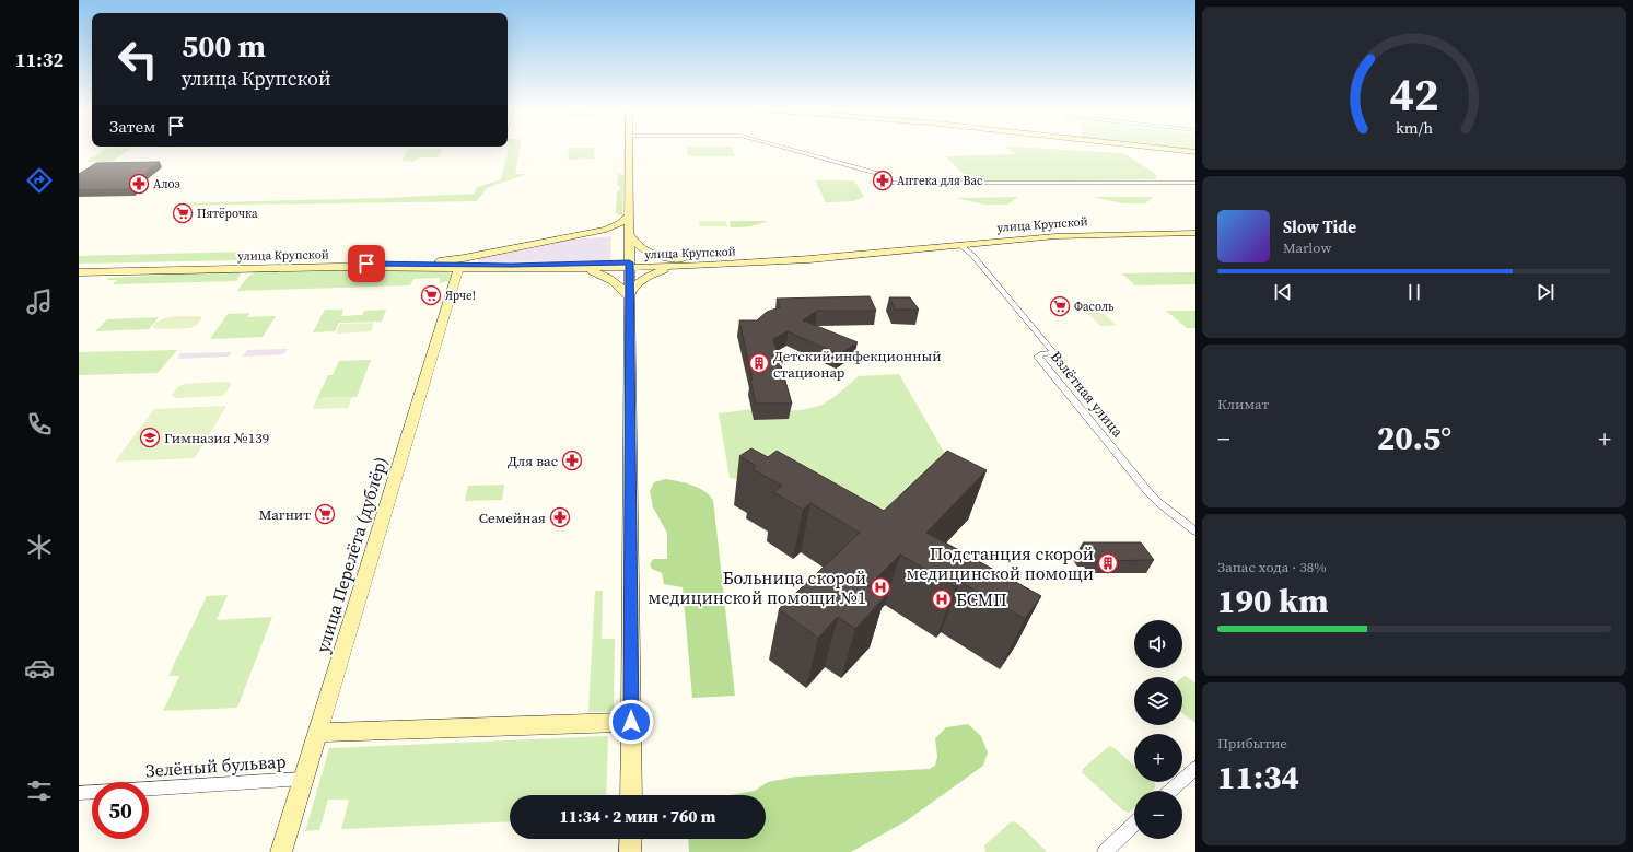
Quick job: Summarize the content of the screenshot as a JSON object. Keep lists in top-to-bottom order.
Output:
{
  "streets": {
    "main road": ["улица Крупской", "улица Перелёта (дублёр)"],
    "street": ["Взлётная улица", "Зелёный бульвар"]
  },
  "crossings": [
    ["улица Крупской", "Взлётная улица"],
    ["улица Крупской", "улица Перелёта (дублёр)"],
    ["улица Перелёта (дублёр)", "Зелёный бульвар"]
  ],
  "places": {
    "pharmacy": [
      "Аптека для Вас",
      "Алоэ",
      "Для вас",
      "Семейная"
    ],
    "supermarket": [
      "Пятёрочка",
      "Ярче!",
      "Фасоль",
      "Магнит"
    ],
    "building": ["Детский инфекционный стационар", "Подстанция скорой медицинской помощи"],
    "school or university": ["Гимназия №139"],
    "hospital": ["Больница скорой медицинской помощи №1", "БСМП"]
  },
  "page": {
    "tabs": "11:32",
    "turn": ["500 m", "улица Крупской"],
    "then": "Затем",
    "song": ["Slow Tide", "Marlow"],
    "tile": [
      "Климат",
      ["Запас хода · 38%", "190 km"],
      ["Прибытие", "11:34"]
    ],
    "heat": ["−", "20.5°", "+"],
    "map_buttons": ["+", "−"],
    "limit": "50",
    "trip": "11:34 · 2 мин · 760 m",
    "gauge": ["42", "km/h"]
  }
}
